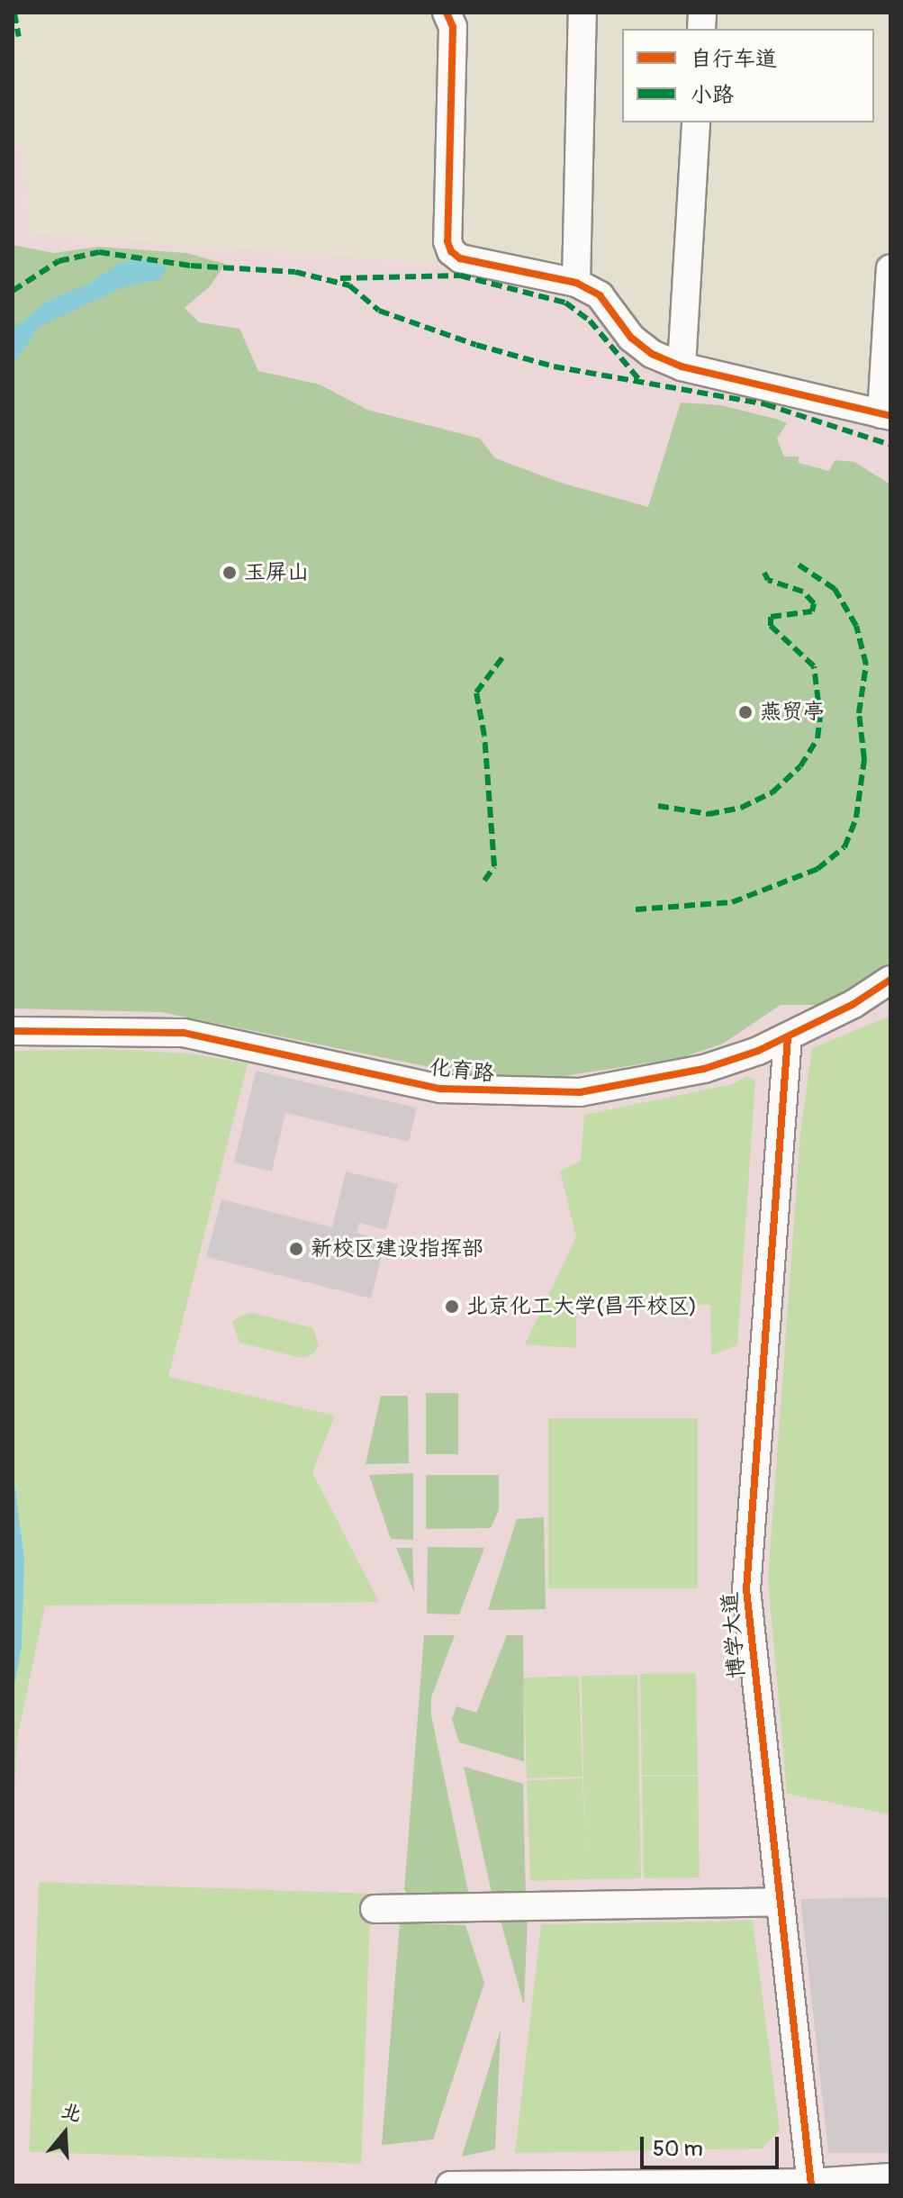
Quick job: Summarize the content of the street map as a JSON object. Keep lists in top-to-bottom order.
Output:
{
  "streets": {
    "street": ["化育路", "博学大道"]
  },
  "crossings": [
    ["化育路", "博学大道"]
  ],
  "places": [
    "玉屏山",
    "燕贸亭",
    "新校区建设指挥部",
    "北京化工大学(昌平校区)"
  ],
  "legend": ["自行车道", "小路"],
  "scale_bar": "50 m",
  "north": "top"
}
